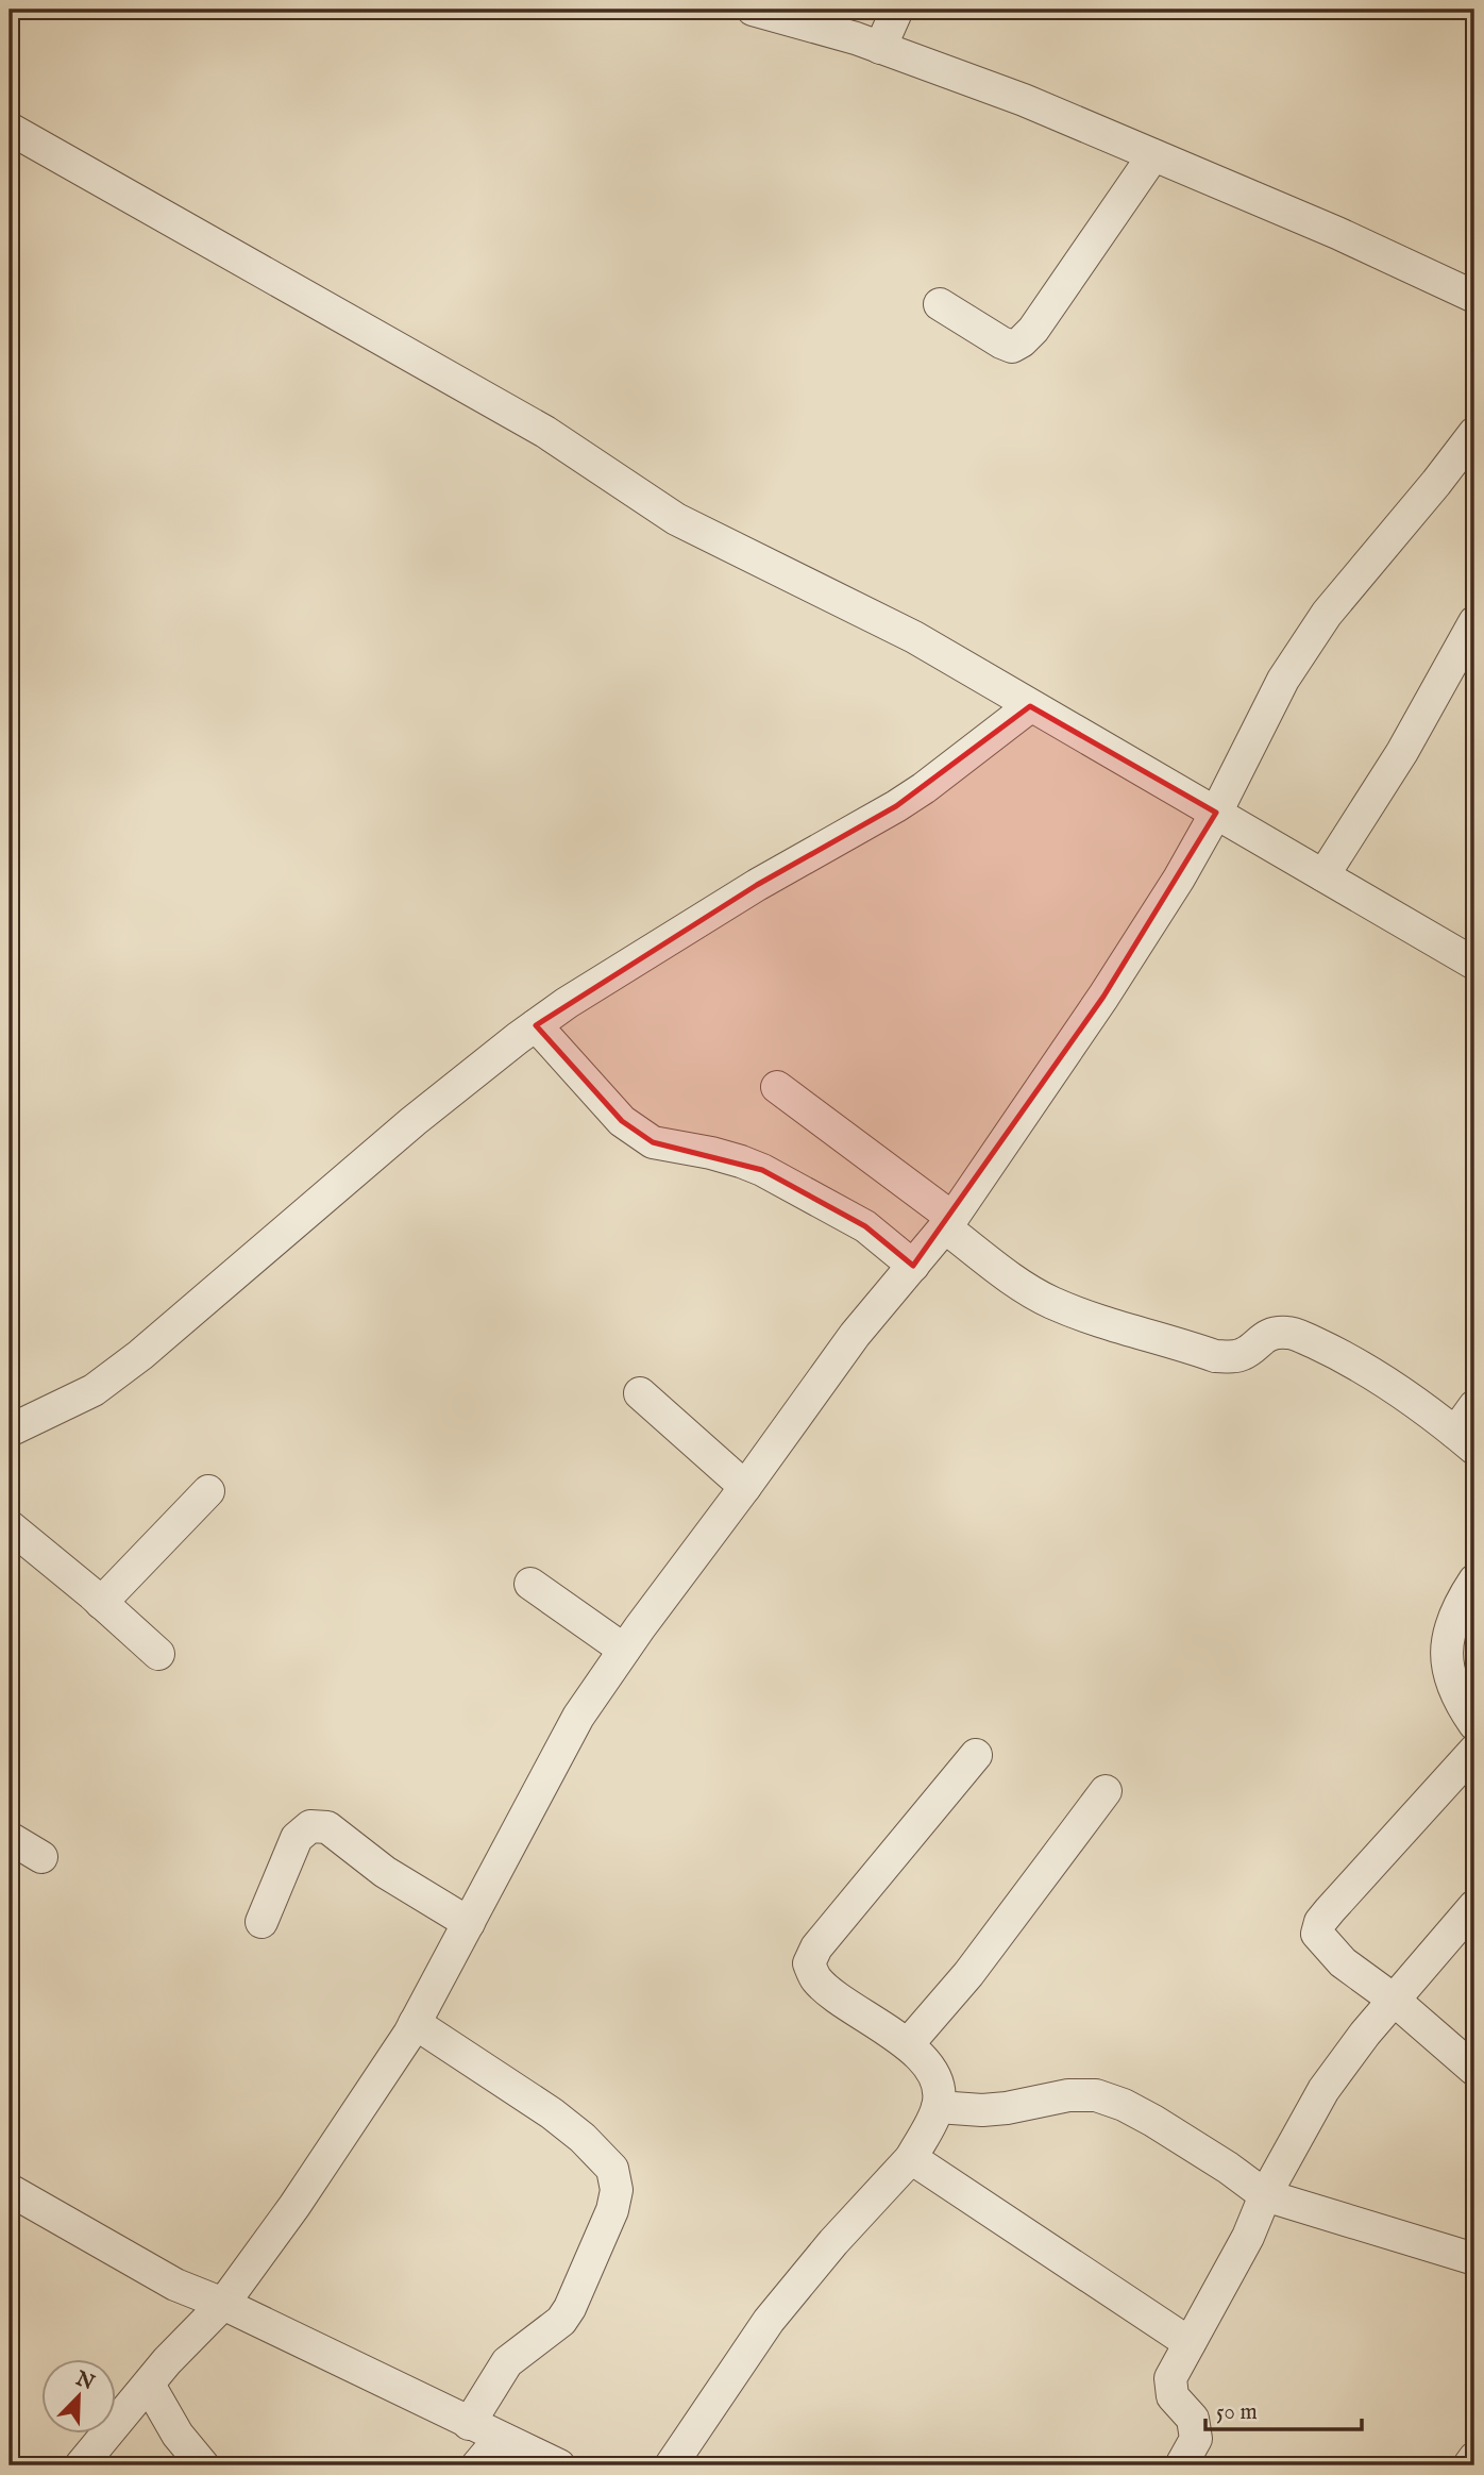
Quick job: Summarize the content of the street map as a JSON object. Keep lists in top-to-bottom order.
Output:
{
  "scale_bar": "50 m",
  "north": "top right"
}
